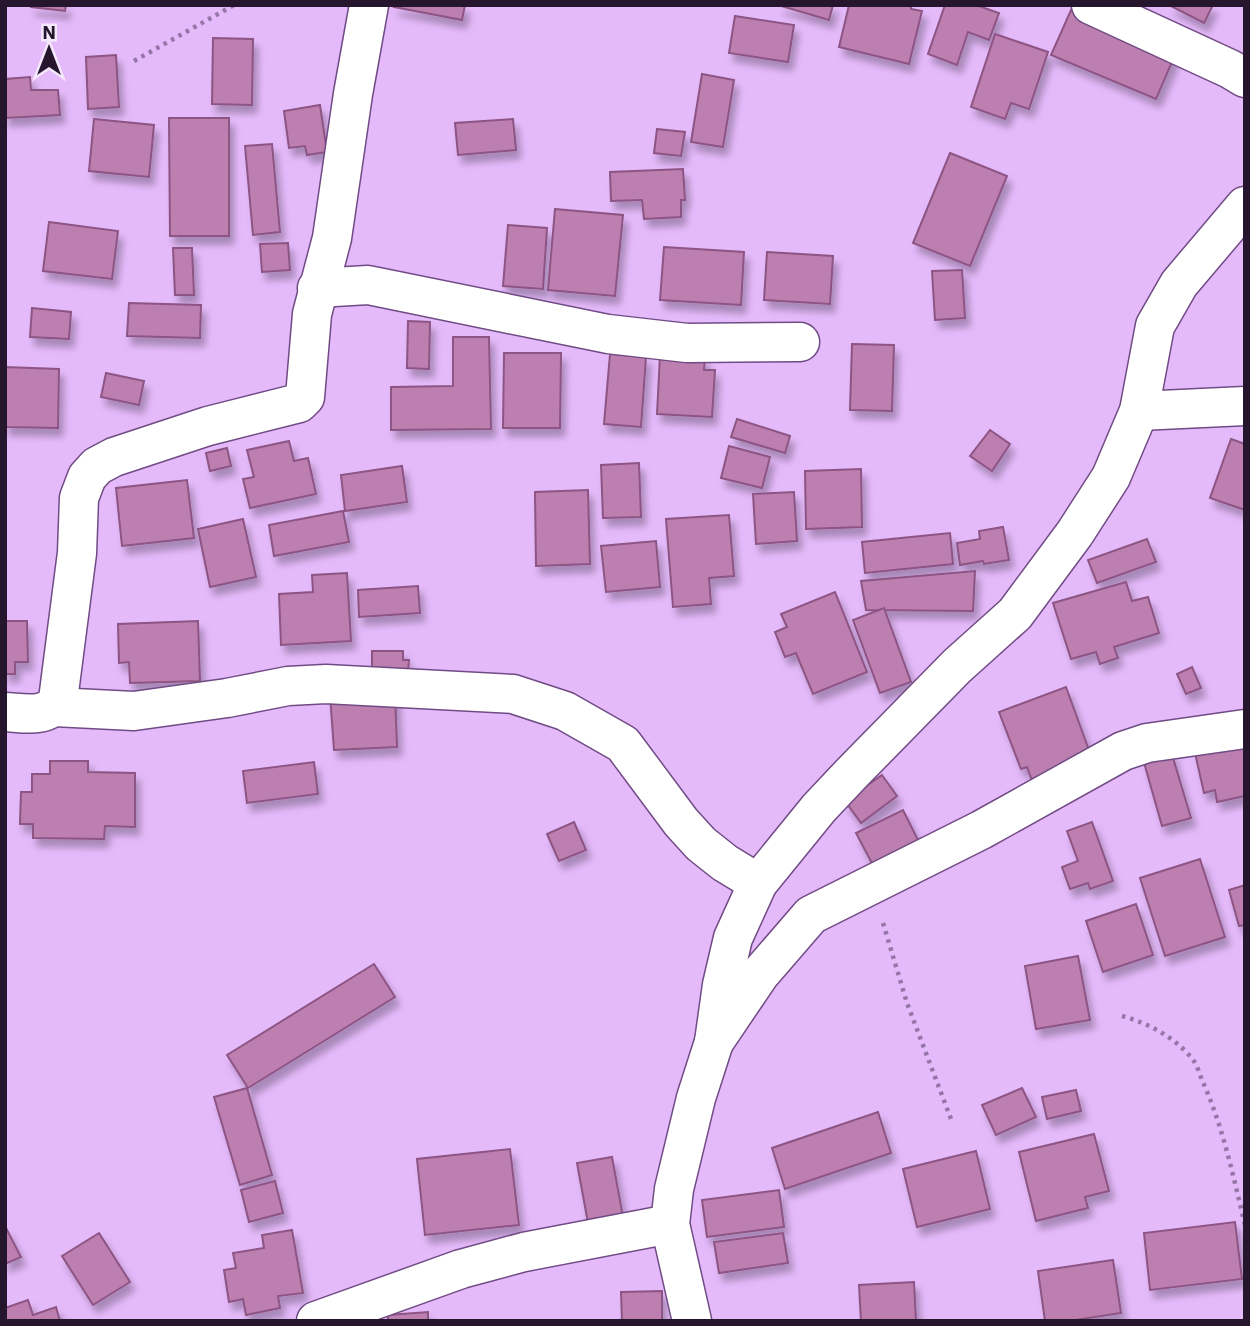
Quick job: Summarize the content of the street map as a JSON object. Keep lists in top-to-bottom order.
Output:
{
  "north": "top"
}
